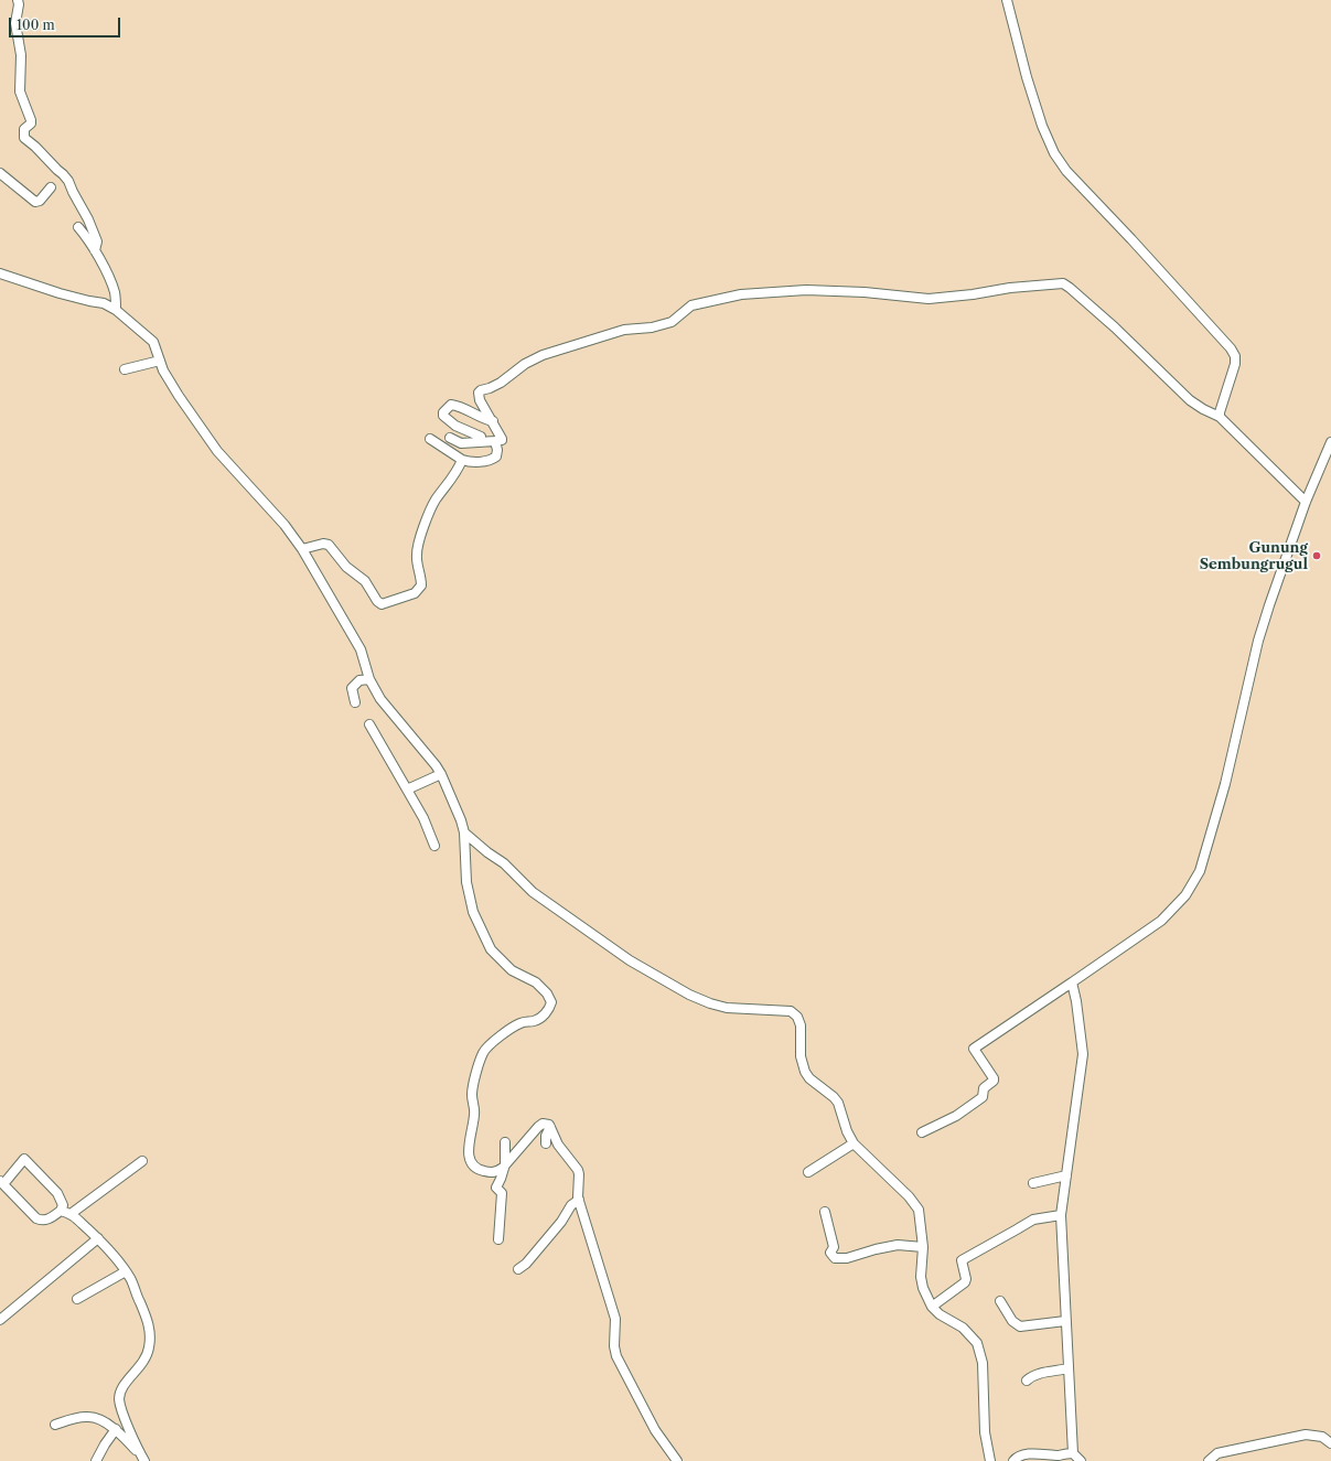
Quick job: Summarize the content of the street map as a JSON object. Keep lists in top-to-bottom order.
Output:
{
  "places": ["Gunung Sembungrugul"],
  "scale_bar": "100 m"
}
